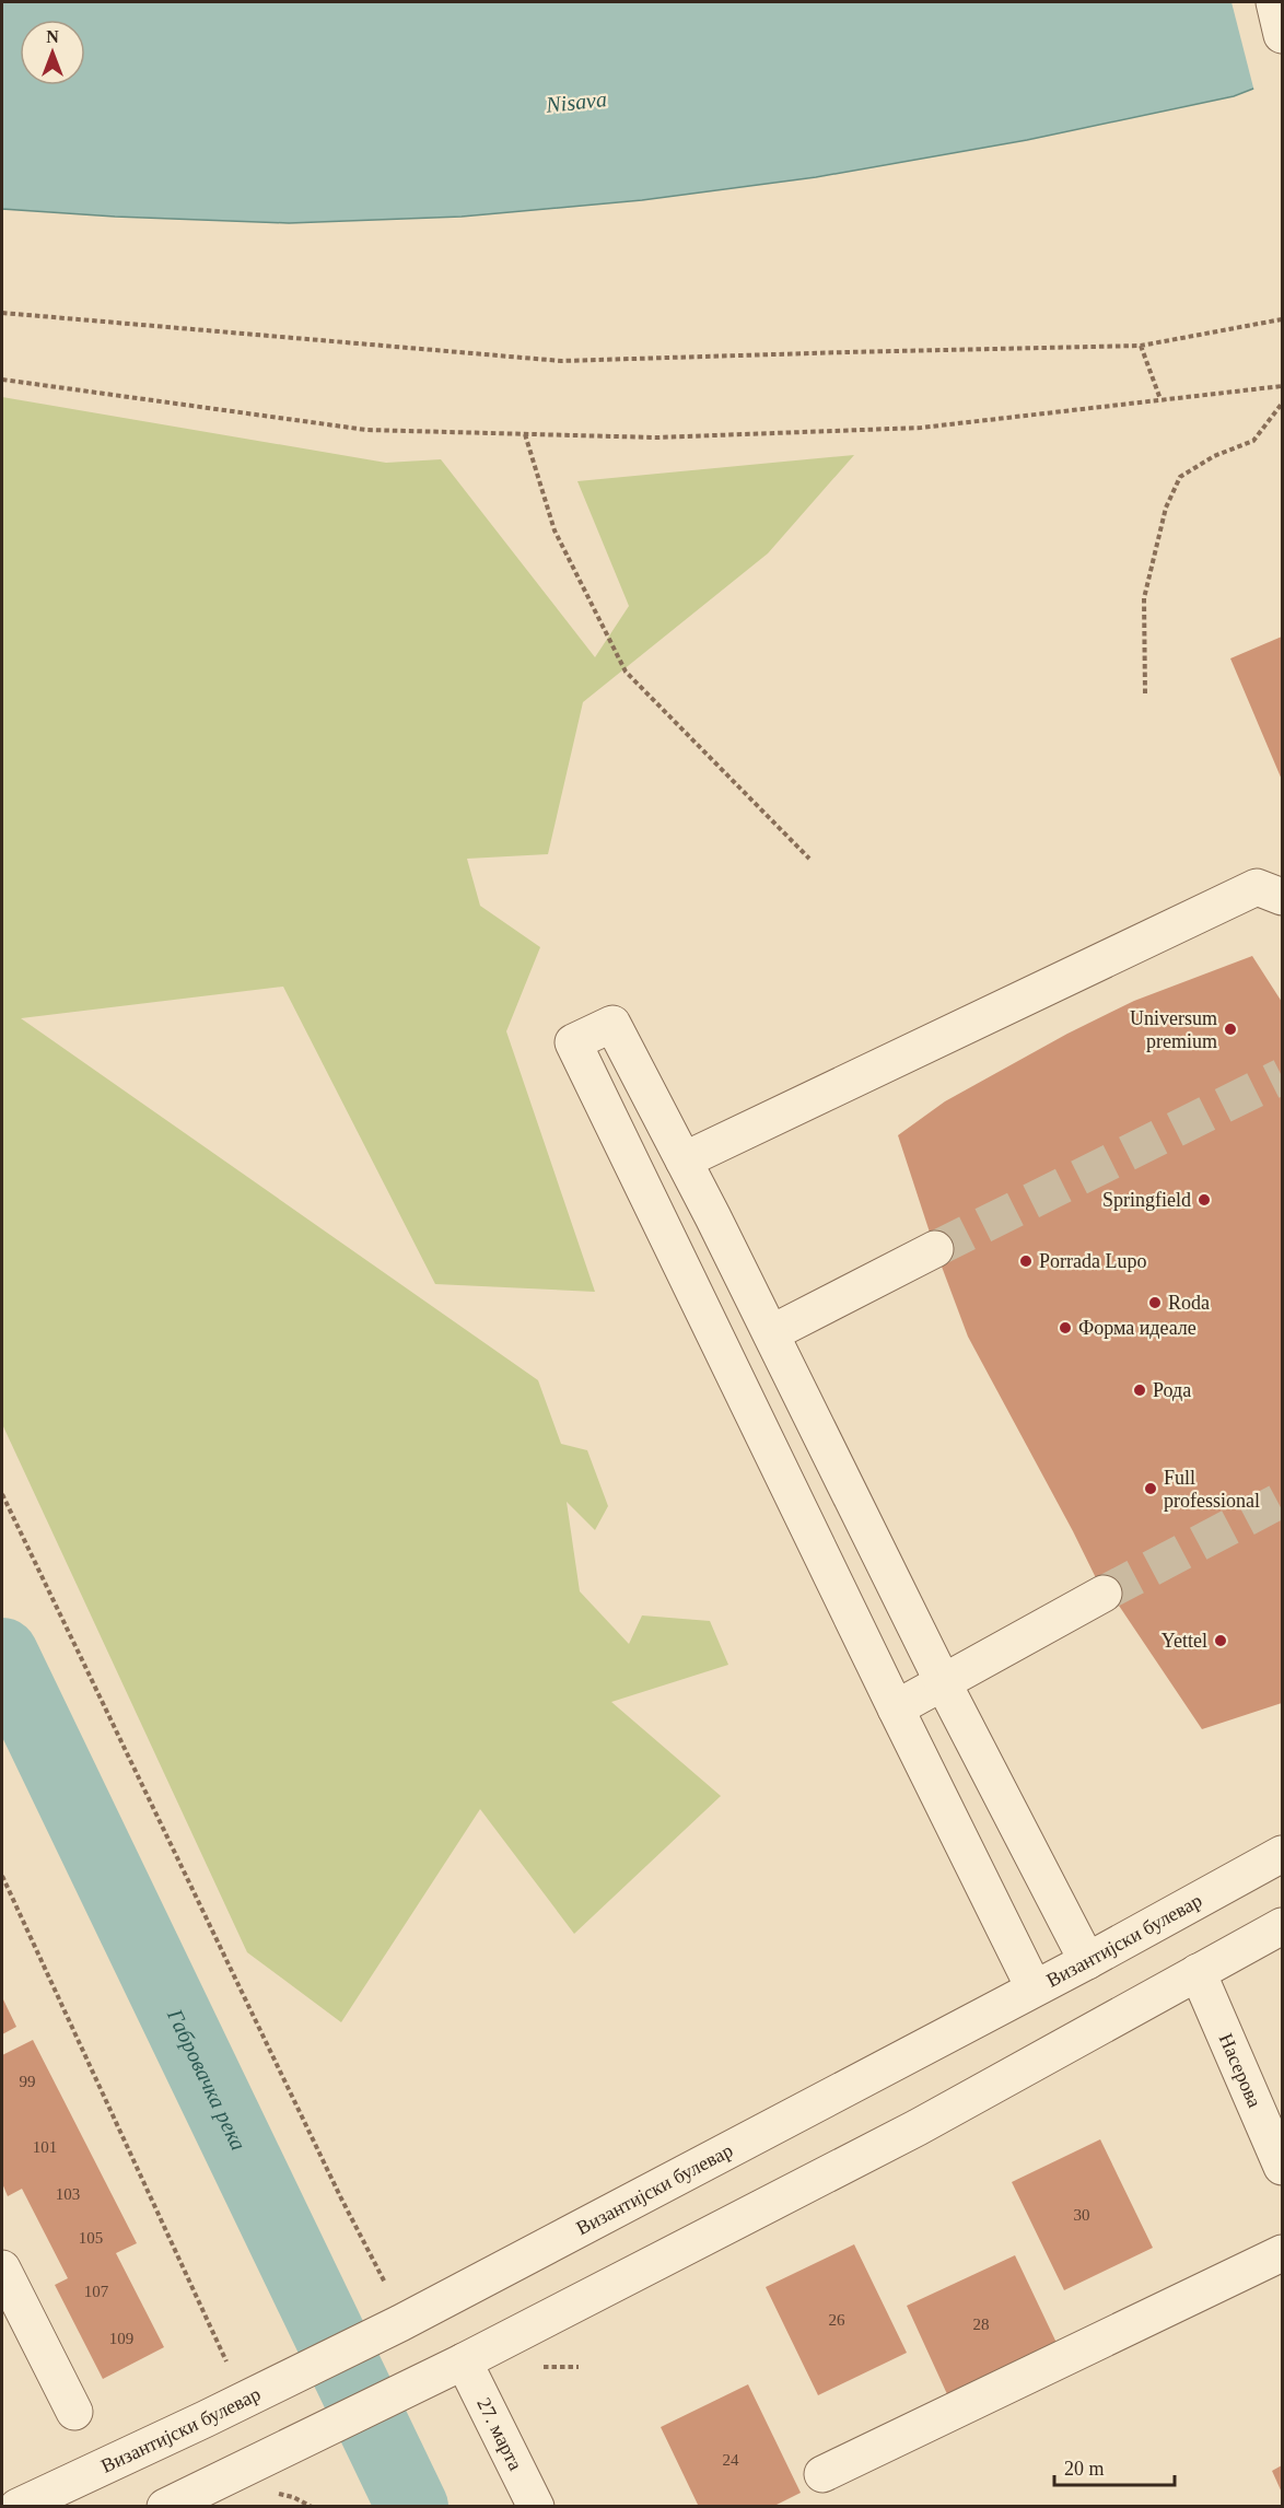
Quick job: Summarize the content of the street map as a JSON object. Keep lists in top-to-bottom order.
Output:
{
  "streets": {
    "street": ["Византијски булевар", "Насерова", "27. марта"]
  },
  "water": ["Nisava", "Габровачка река"],
  "places": [
    "Universum premium",
    "Springfield",
    "Porrada Lupo",
    "Roda",
    "Форма идеале",
    "Рода",
    "Full professional",
    "Yettel"
  ],
  "house_numbers": [
    "99",
    "101",
    "103",
    "30",
    "105",
    "107",
    "26",
    "28",
    "109",
    "24"
  ],
  "scale_bar": "20 m",
  "north": "top"
}
